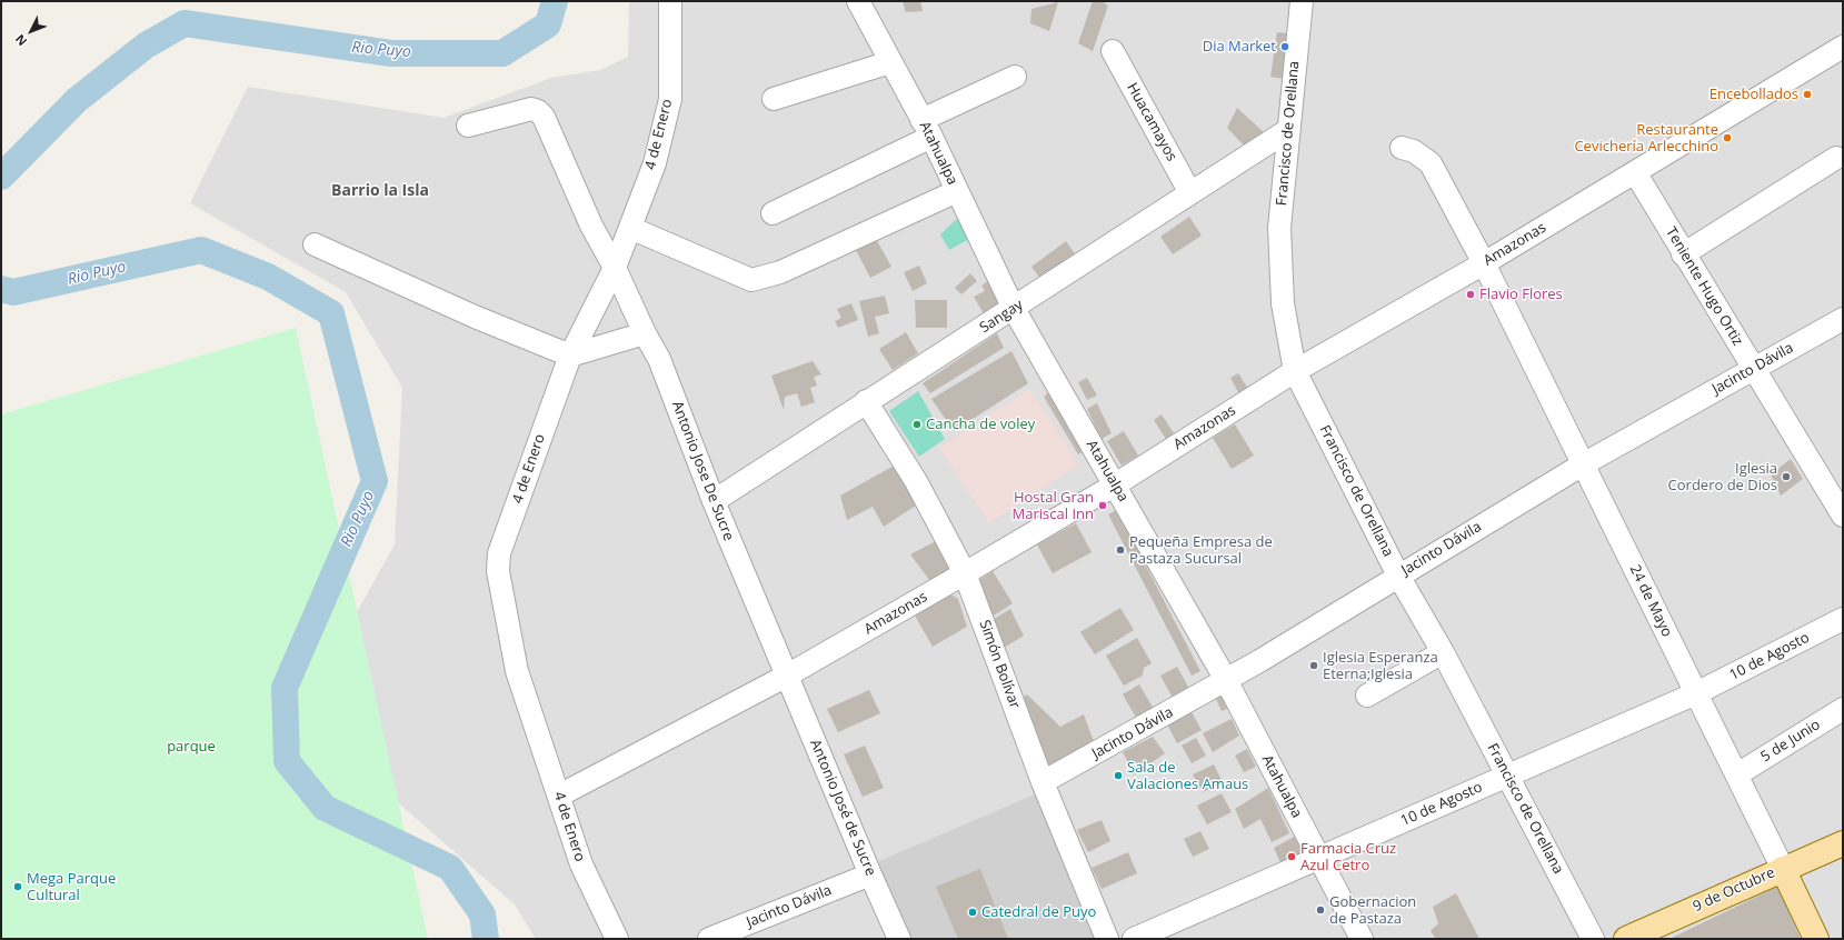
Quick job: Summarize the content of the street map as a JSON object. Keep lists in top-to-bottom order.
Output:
{
  "streets": {
    "main road": ["24 de Mayo", "9 de Octubre"],
    "street": [
      "Huacamayos",
      "Francisco de Orellana",
      "4 de Enero",
      "Atahualpa",
      "Amazonas",
      "Teniente Hugo Ortiz",
      "Sangay",
      "Jacinto Dávila",
      "Antonio Jose De Sucre",
      "10 de Agosto",
      "Simón Bolívar",
      "5 de Junio",
      "Antonio José de Sucre"
    ]
  },
  "crossings": [
    ["Huacamayos", "Sangay"],
    ["Francisco de Orellana", "Amazonas"],
    ["Francisco de Orellana", "Sangay"],
    ["Francisco de Orellana", "Jacinto Dávila"],
    ["Francisco de Orellana", "10 de Agosto"],
    ["4 de Enero", "Amazonas"],
    ["4 de Enero", "Antonio Jose De Sucre"],
    ["Atahualpa", "Amazonas"],
    ["Atahualpa", "Sangay"],
    ["Atahualpa", "Jacinto Dávila"],
    ["Atahualpa", "10 de Agosto"],
    ["Amazonas", "Teniente Hugo Ortiz"],
    ["Amazonas", "Antonio Jose De Sucre"],
    ["Amazonas", "24 de Mayo"],
    ["Amazonas", "Simón Bolívar"],
    ["Amazonas", "Antonio José de Sucre"],
    ["Teniente Hugo Ortiz", "Jacinto Dávila"],
    ["Sangay", "Antonio Jose De Sucre"],
    ["Sangay", "Simón Bolívar"],
    ["Jacinto Dávila", "24 de Mayo"],
    ["Jacinto Dávila", "Simón Bolívar"],
    ["Jacinto Dávila", "Antonio José de Sucre"],
    ["Antonio Jose De Sucre", "Antonio José de Sucre"],
    ["24 de Mayo", "10 de Agosto"],
    ["24 de Mayo", "5 de Junio"],
    ["24 de Mayo", "9 de Octubre"]
  ],
  "districts": ["Barrio la Isla"],
  "water": ["Rio Puyo"],
  "parks": ["parque"],
  "places": [
    "Dia Market",
    "Encebollados",
    "Restaurante Cevichería Arlecchino",
    "Flavio Flores",
    "Cancha de voley",
    "Iglesia Cordero de Dios",
    "Hostal Gran Mariscal Inn",
    "Pequeña Empresa de Pastaza Sucursal",
    "Iglesia Esperanza Eterna;Iglesia",
    "Sala de Valaciones Amaus",
    "Farmacia Cruz Azul Cetro",
    "Mega Parque Cultural",
    "Gobernacion de Pastaza",
    "Catedral de Puyo"
  ],
  "north": "bottom left"
}
